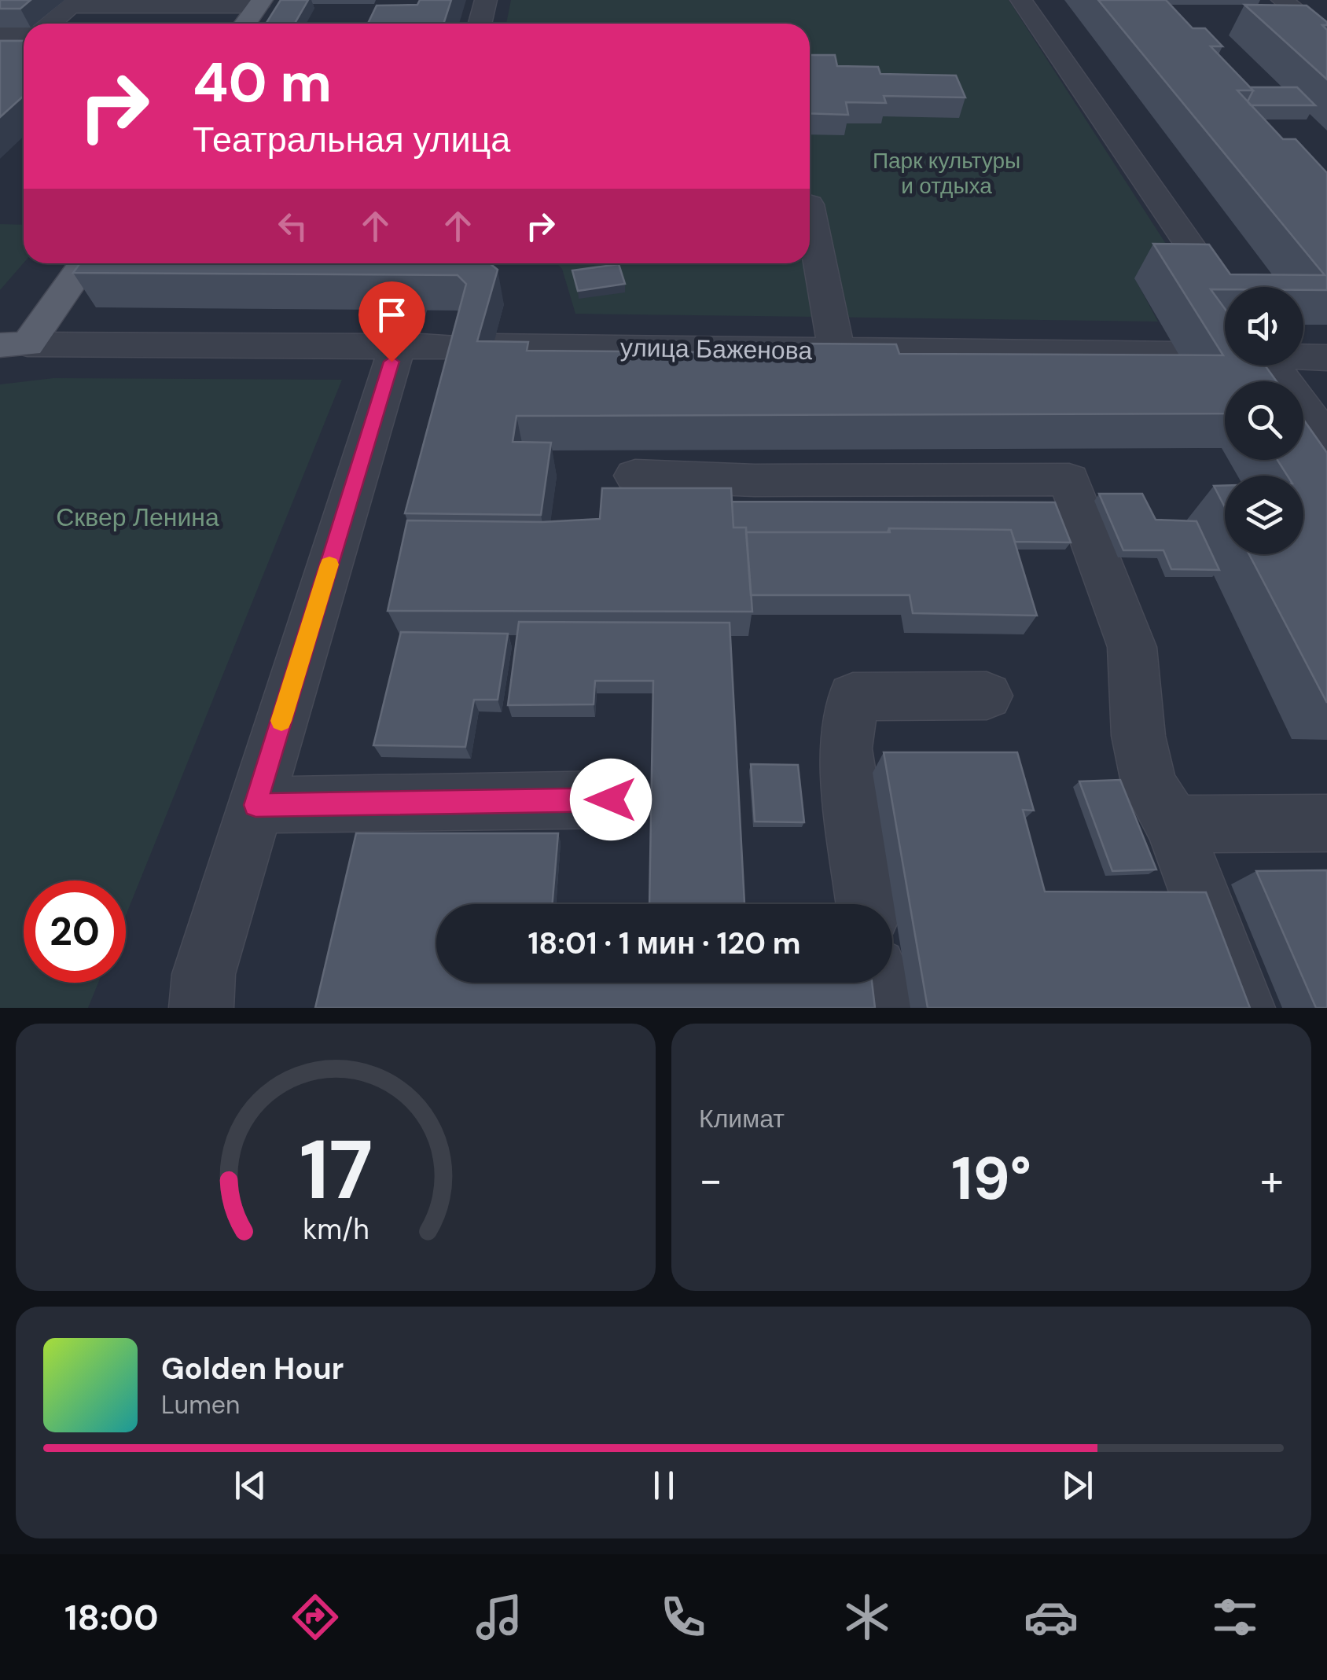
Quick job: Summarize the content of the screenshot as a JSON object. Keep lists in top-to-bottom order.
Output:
{
  "streets": {
    "street": ["улица Баженова"]
  },
  "parks": ["Парк культуры и отдыха", "Сквер Ленина"],
  "page": {
    "turn": ["40 m", "Театральная улица"],
    "limit": "20",
    "trip": "18:01 · 1 мин · 120 m",
    "tile": "Климат",
    "heat": ["−", "19°", "+"],
    "song": ["Golden Hour", "Lumen"],
    "tabs": "18:00",
    "gauge": ["17", "km/h"]
  }
}
